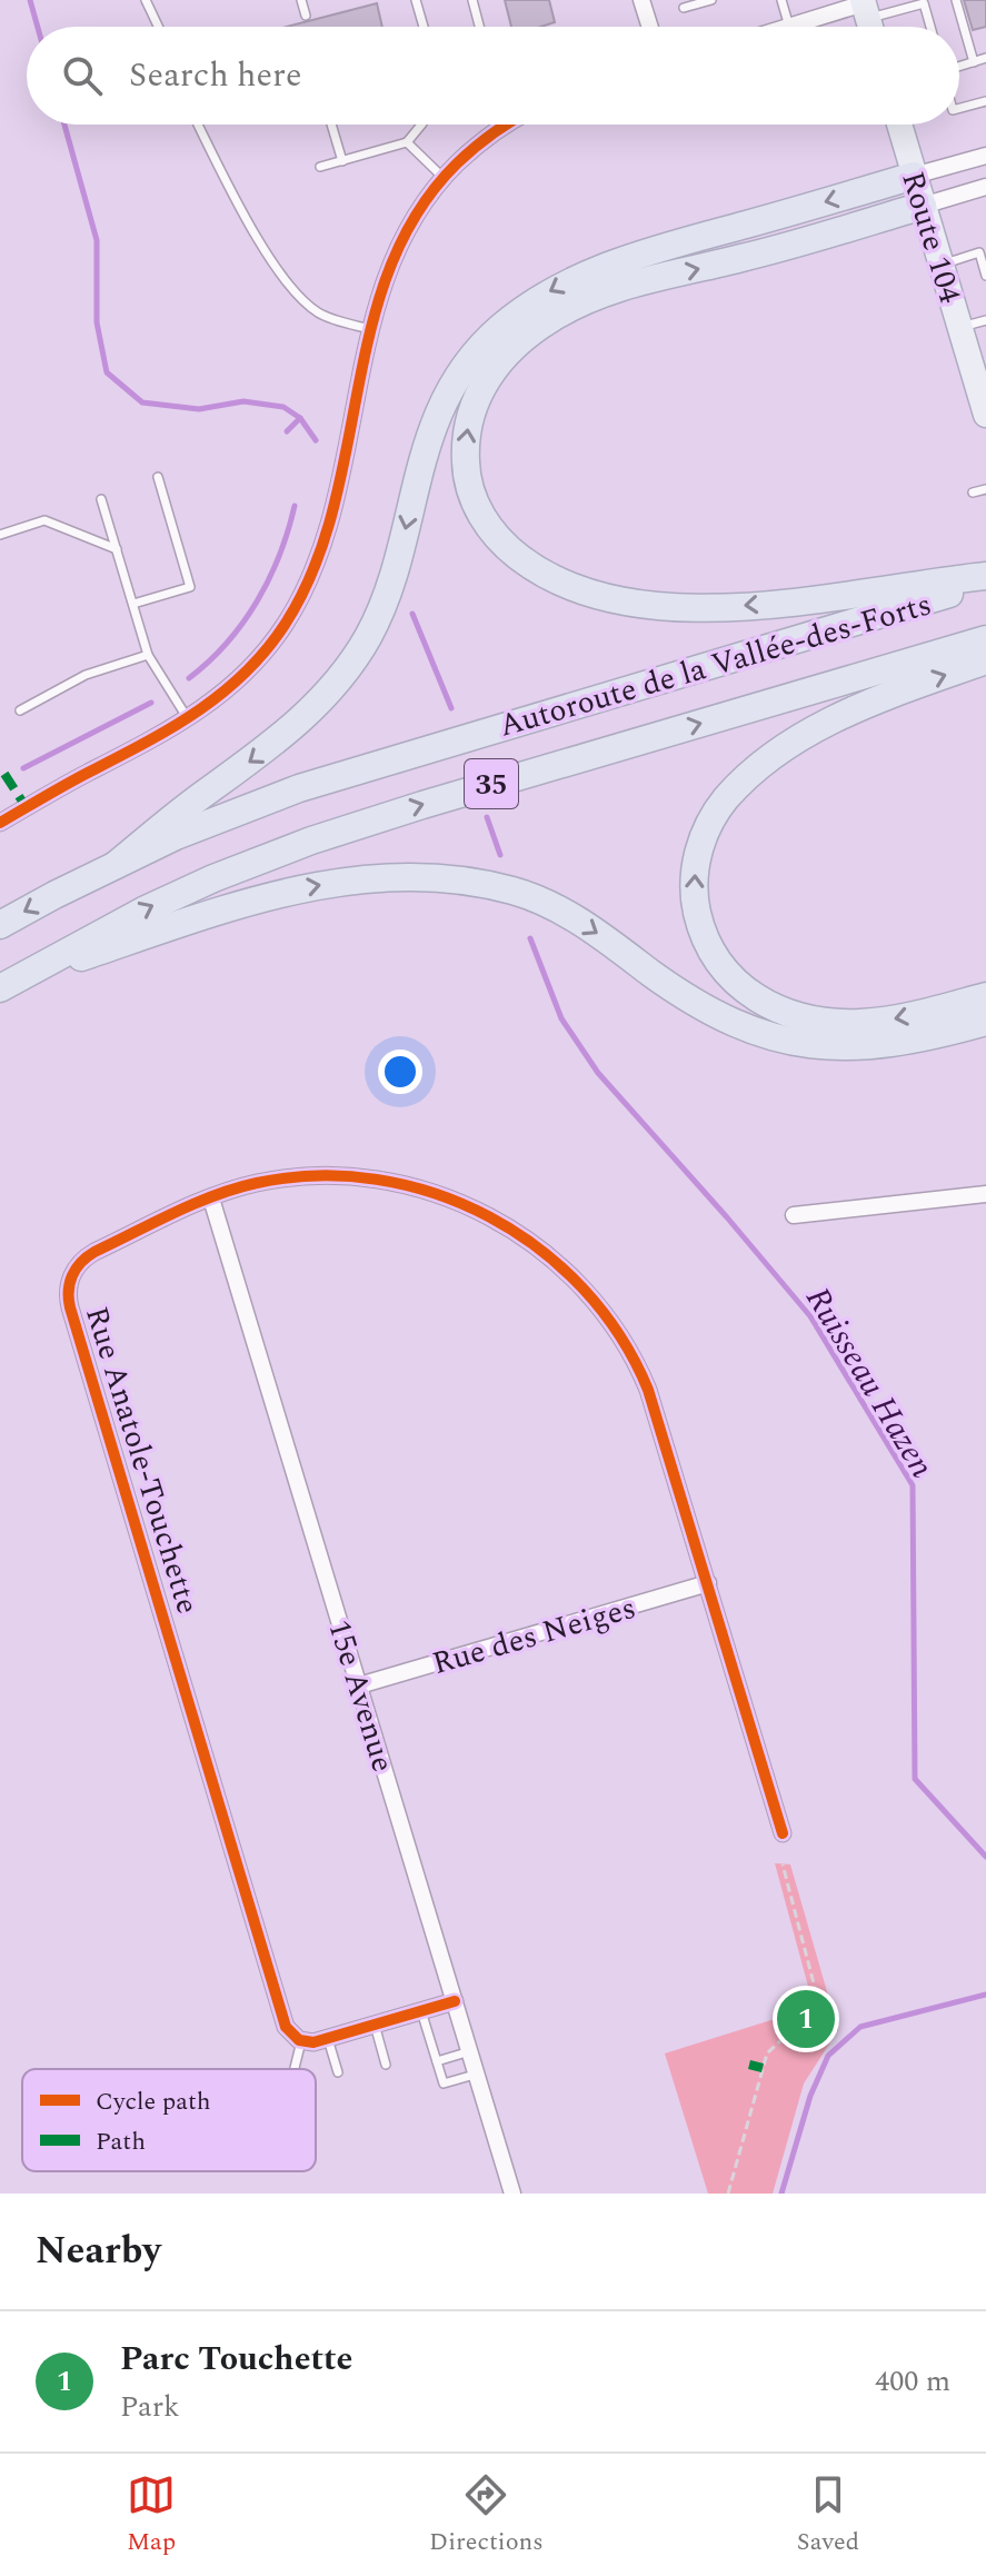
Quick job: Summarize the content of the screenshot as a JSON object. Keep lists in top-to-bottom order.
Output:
{
  "streets": {
    "highway": ["Autoroute de la Vallée-des-Forts", "35"],
    "main road": ["Route 104"],
    "street": ["Rue Anatole-Touchette", "Rue des Neiges", "15e Avenue"]
  },
  "crossings": [
    ["Rue Anatole-Touchette", "Rue des Neiges"],
    ["Rue Anatole-Touchette", "15e Avenue"],
    ["Rue des Neiges", "15e Avenue"]
  ],
  "water": ["Ruisseau Hazen"],
  "legend": ["Cycle path", "Path"],
  "page": {
    "search": "Search here",
    "pins": "1",
    "heading": "Nearby",
    "list": [
      {
        "mark": "1",
        "name": "Parc Touchette",
        "note": "Park",
        "value": "400 m"
      }
    ],
    "nav": ["Map", "Directions", "Saved"]
  }
}
